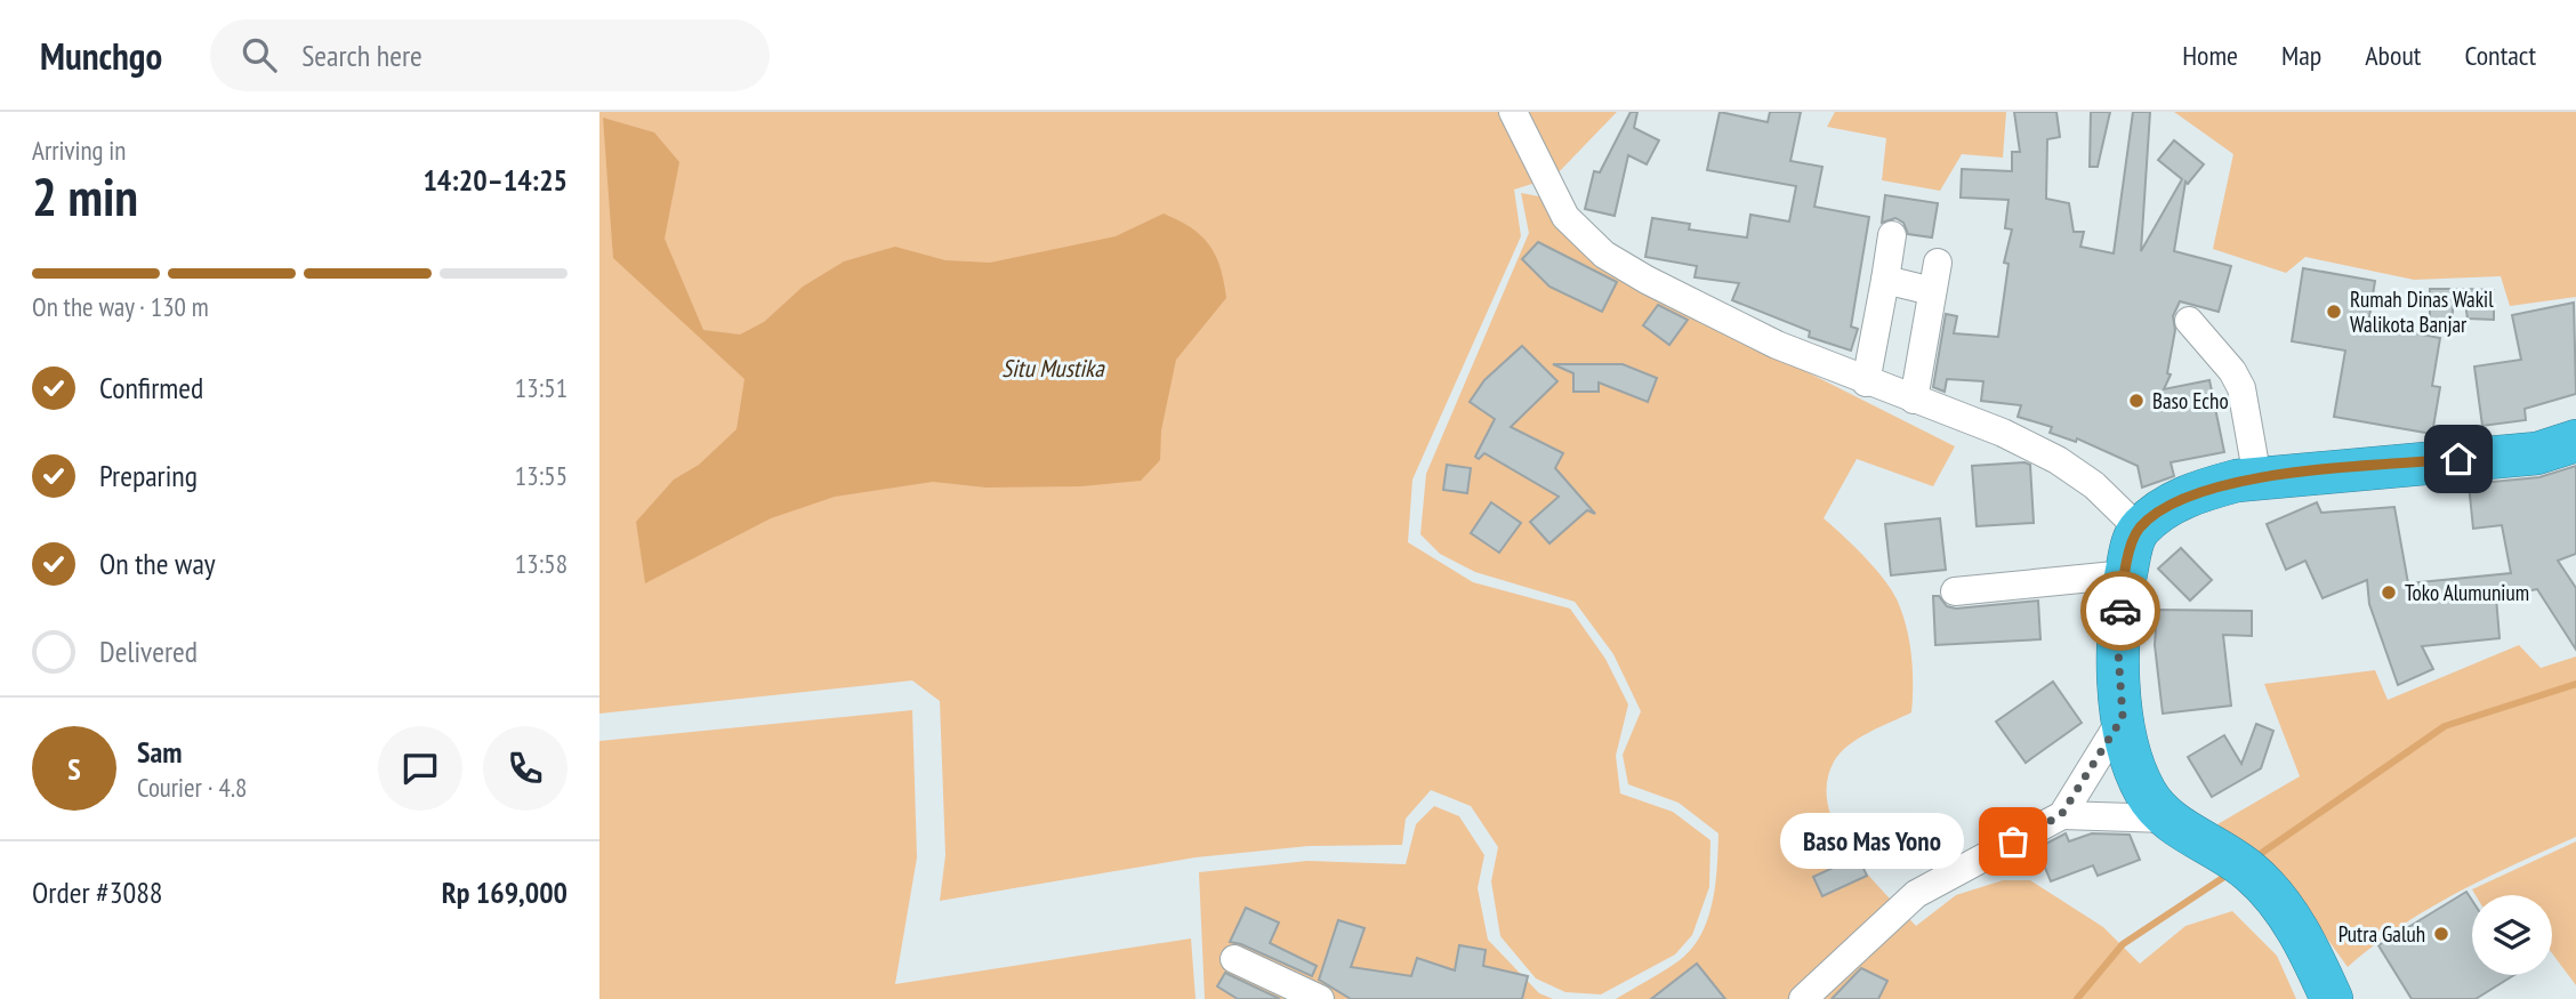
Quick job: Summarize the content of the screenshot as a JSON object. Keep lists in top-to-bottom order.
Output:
{
  "water": ["Situ Mustika"],
  "places": [
    "Rumah Dinas Wakil Walikota Banjar",
    "Baso Echo",
    "Toko Alumunium",
    "Baso Mas Yono",
    "Putra Galuh"
  ],
  "page": {
    "header": "Munchgo",
    "search": "Search here",
    "nav": [
      "Home",
      "Map",
      "About",
      "Contact"
    ],
    "heading": ["2 min", "Arriving in", "14:20–14:25"],
    "panel": [
      "Sam",
      "Courier · 4.8",
      "Order #3088",
      "Rp 169,000"
    ],
    "bar": "On the way · 130 m",
    "list": [
      ["Confirmed", "13:51"],
      ["Preparing", "13:55"],
      ["On the way", "13:58"],
      "Delivered"
    ],
    "round": "S",
    "bubble": "Baso Mas Yono"
  }
}
